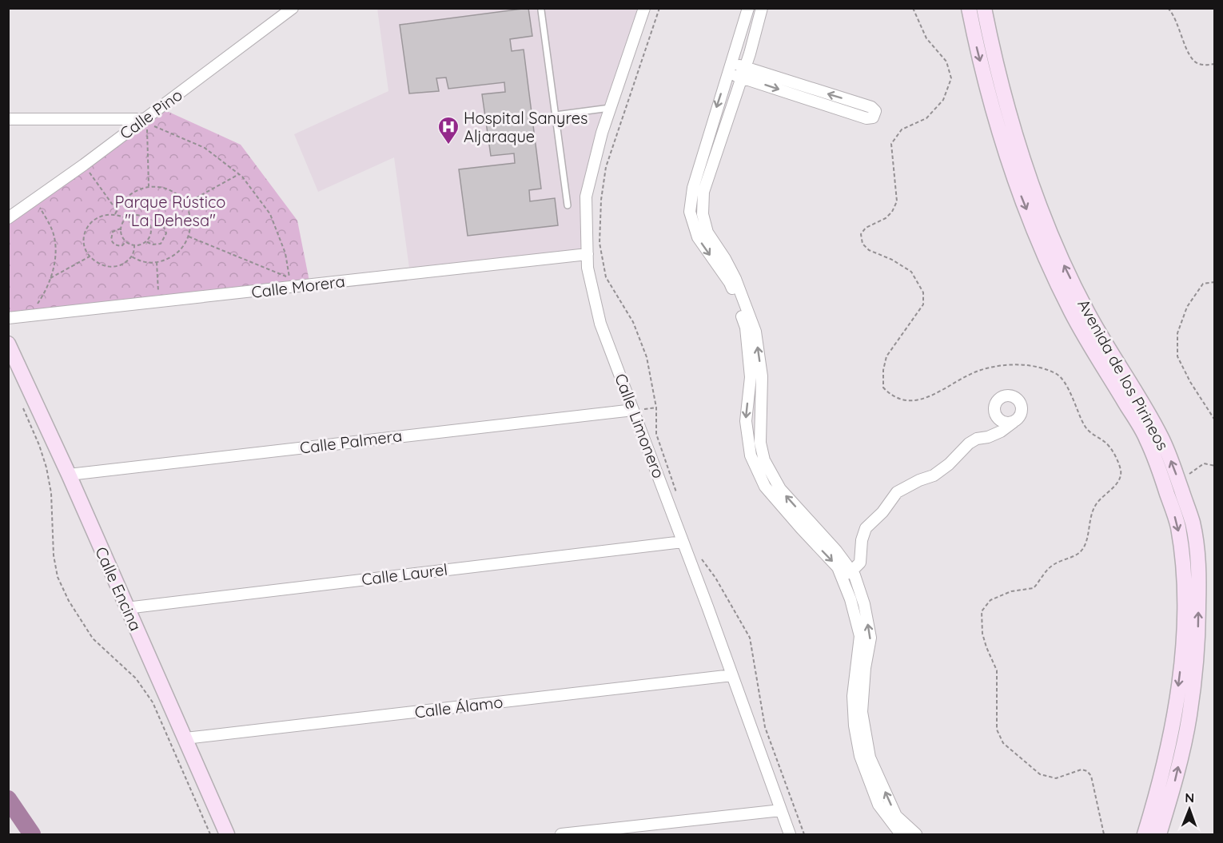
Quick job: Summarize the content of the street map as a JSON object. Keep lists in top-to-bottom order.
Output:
{
  "streets": {
    "street": [
      "Calle Pino",
      "Calle Morera",
      "Avenida de los Pirineos",
      "Calle Limonero",
      "Calle Palmera",
      "Calle Laurel",
      "Calle Encina",
      "Calle Álamo"
    ]
  },
  "crossings": [
    ["Calle Morera", "Calle Limonero"],
    ["Calle Limonero", "Calle Palmera"],
    ["Calle Limonero", "Calle Laurel"],
    ["Calle Limonero", "Calle Álamo"],
    ["Calle Palmera", "Calle Encina"],
    ["Calle Laurel", "Calle Encina"],
    ["Calle Encina", "Calle Álamo"]
  ],
  "parks": ["Parque Rústico \"La Dehesa\""],
  "places": {
    "hospital": ["Hospital Sanyres Aljaraque"]
  },
  "north": "top"
}
